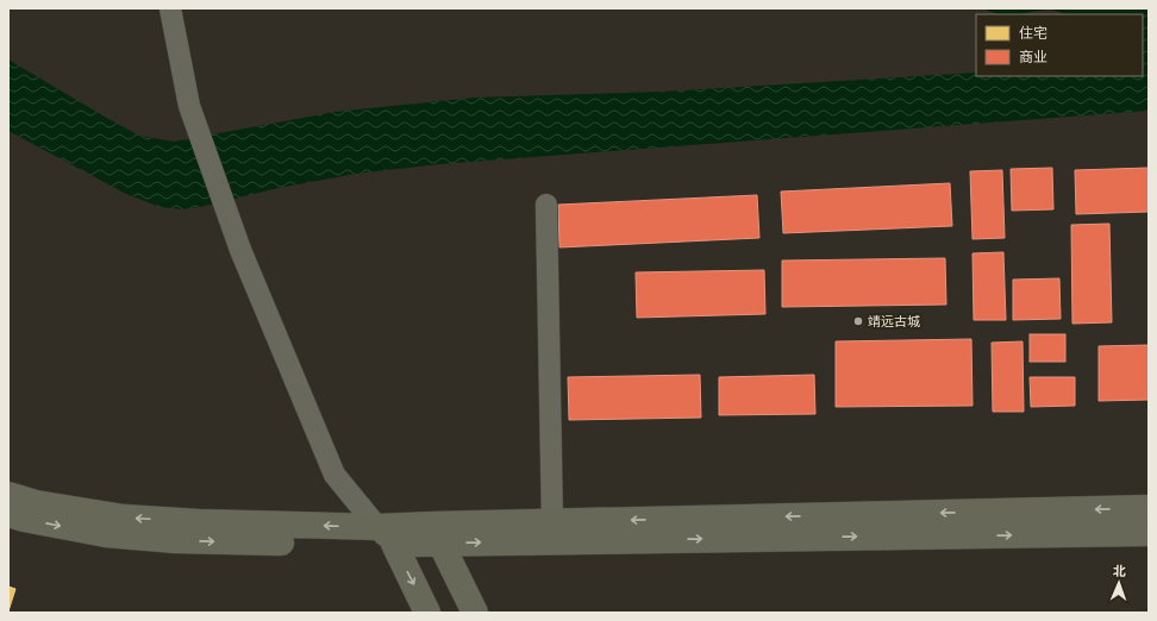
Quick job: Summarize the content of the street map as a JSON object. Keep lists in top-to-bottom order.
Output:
{
  "places": ["靖远古城"],
  "legend": ["住宅", "商业"],
  "north": "top"
}
